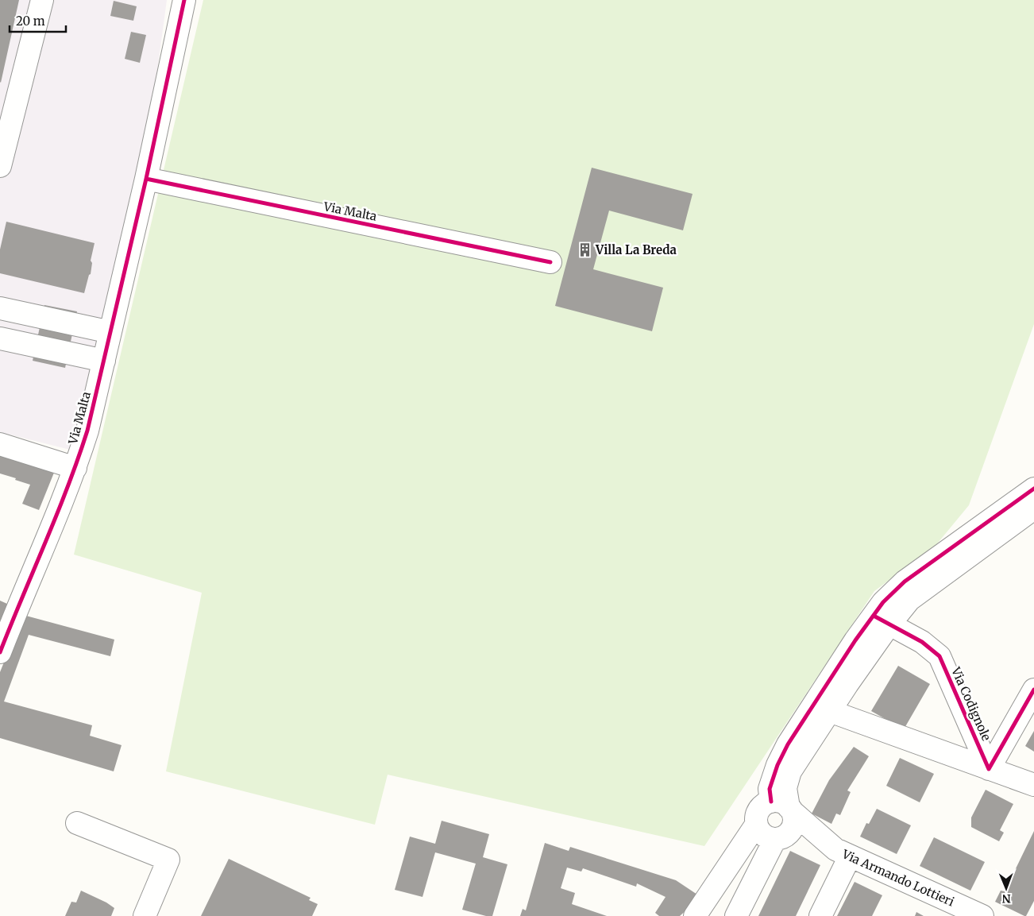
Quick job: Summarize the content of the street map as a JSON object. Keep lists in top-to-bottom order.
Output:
{
  "streets": {
    "street": ["Via Malta", "Via Codignole", "Via Armando Lottieri"]
  },
  "places": {
    "building": ["Villa La Breda"]
  },
  "scale_bar": "20 m",
  "north": "bottom"
}
